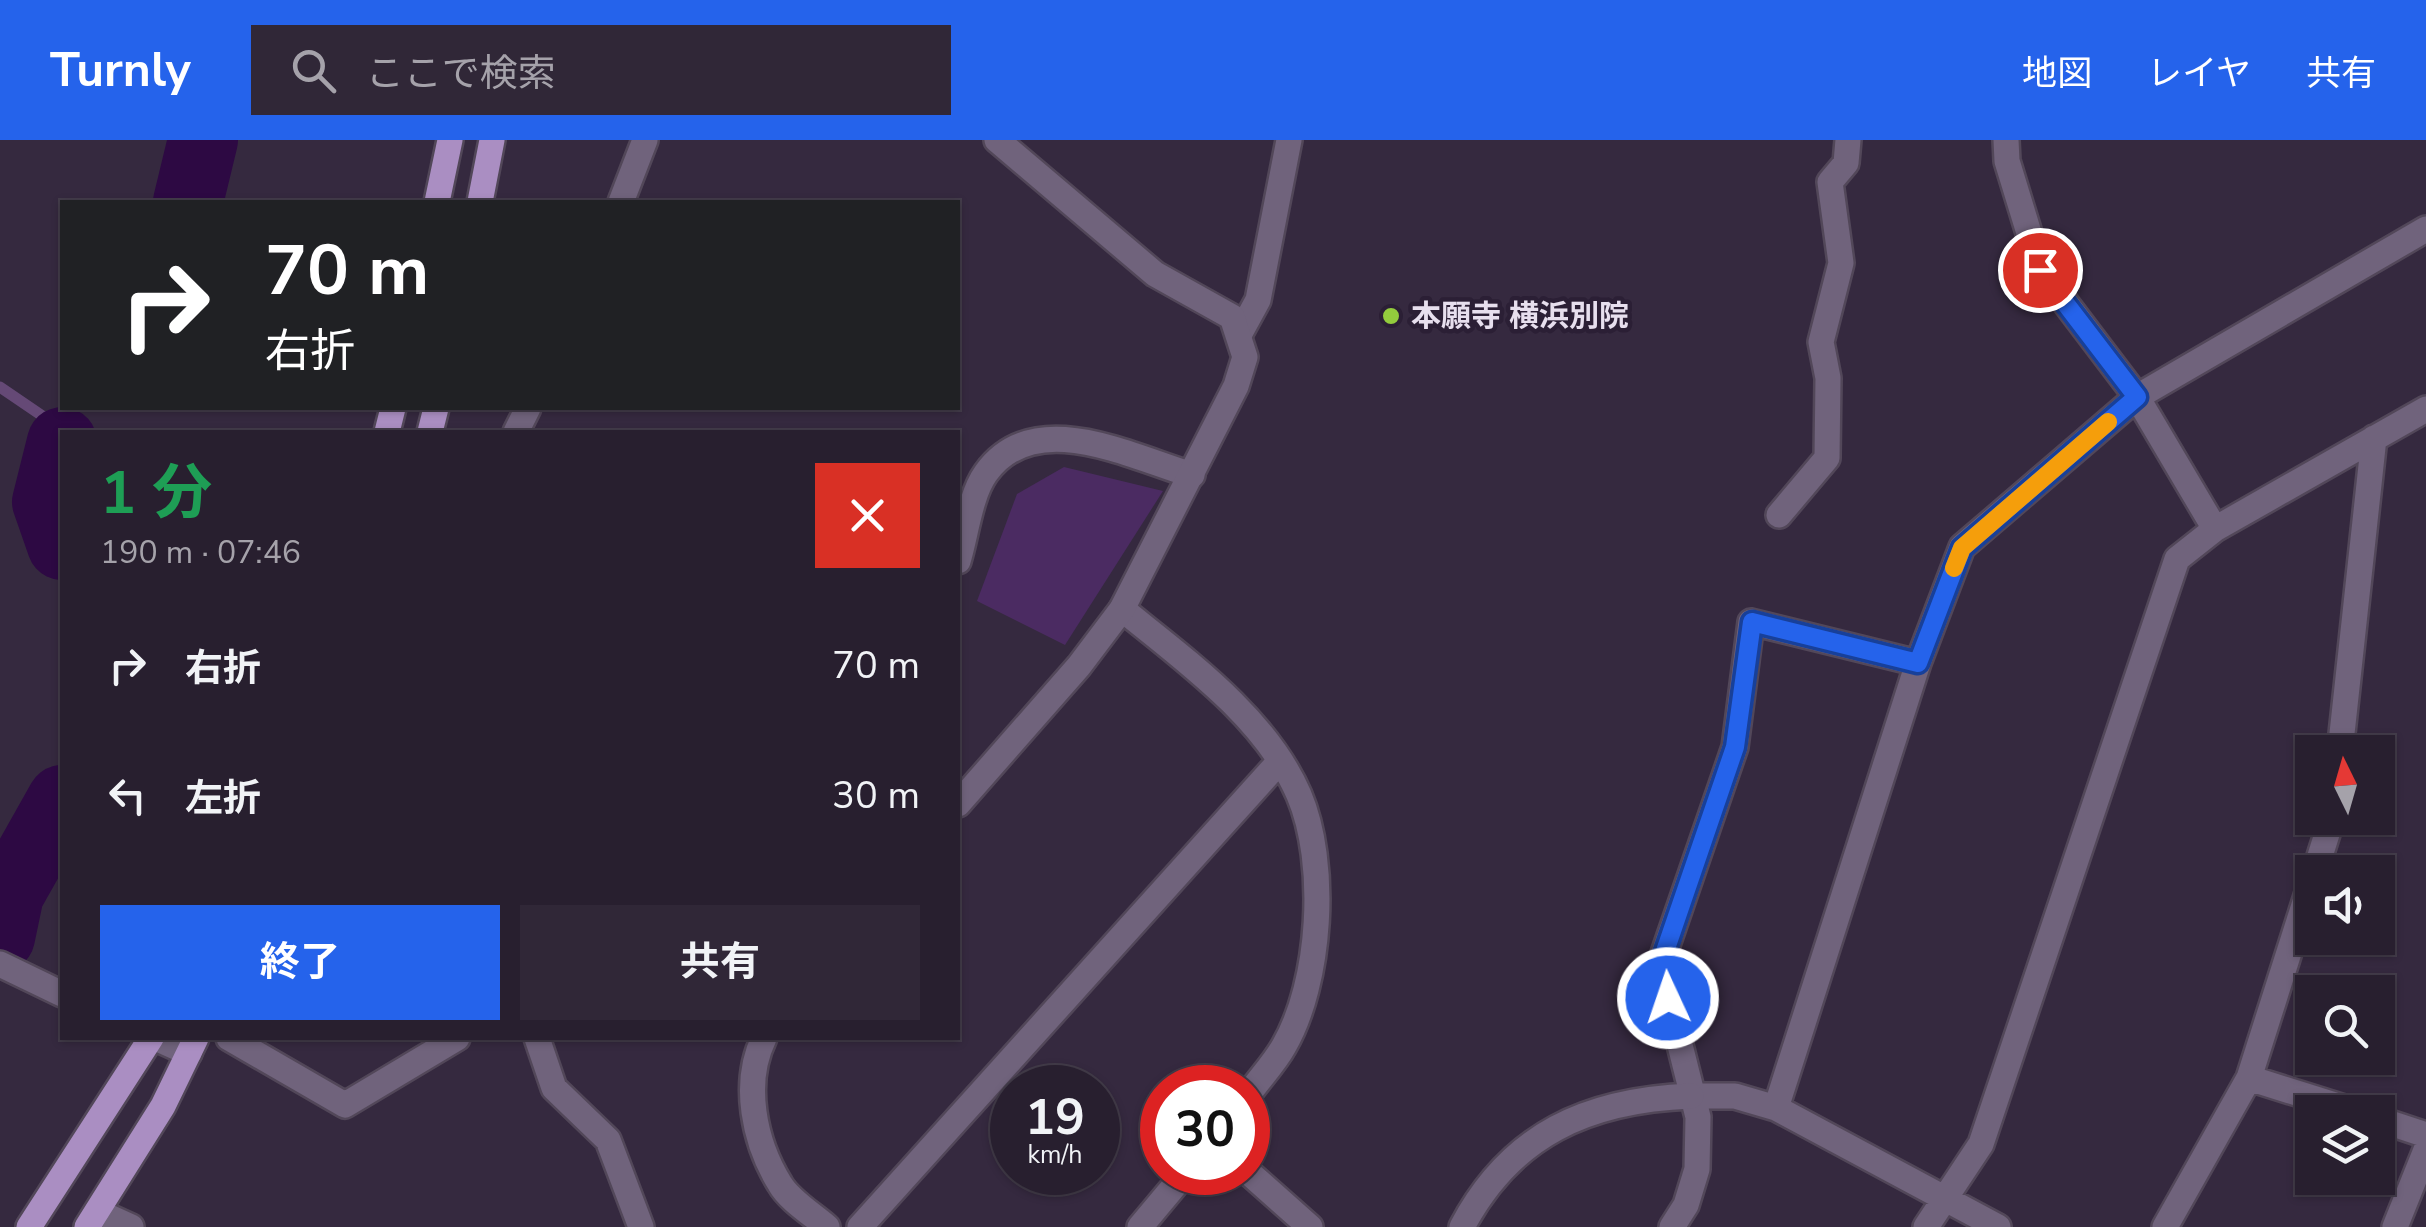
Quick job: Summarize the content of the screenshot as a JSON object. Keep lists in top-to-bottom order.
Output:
{
  "places": ["本願寺 横浜別院"],
  "north": "top",
  "page": {
    "header": "Turnly",
    "search": "ここで検索",
    "nav": ["地図", "レイヤ", "共有"],
    "turn": ["70 m", "右折"],
    "heading": ["1 分", "190 m · 07:46"],
    "list": [
      {
        "name": "右折",
        "value": "70 m"
      },
      {
        "name": "左折",
        "value": "30 m"
      }
    ],
    "buttons": ["終了", "共有"],
    "speed": "19 km/h",
    "limit": "30"
  }
}
